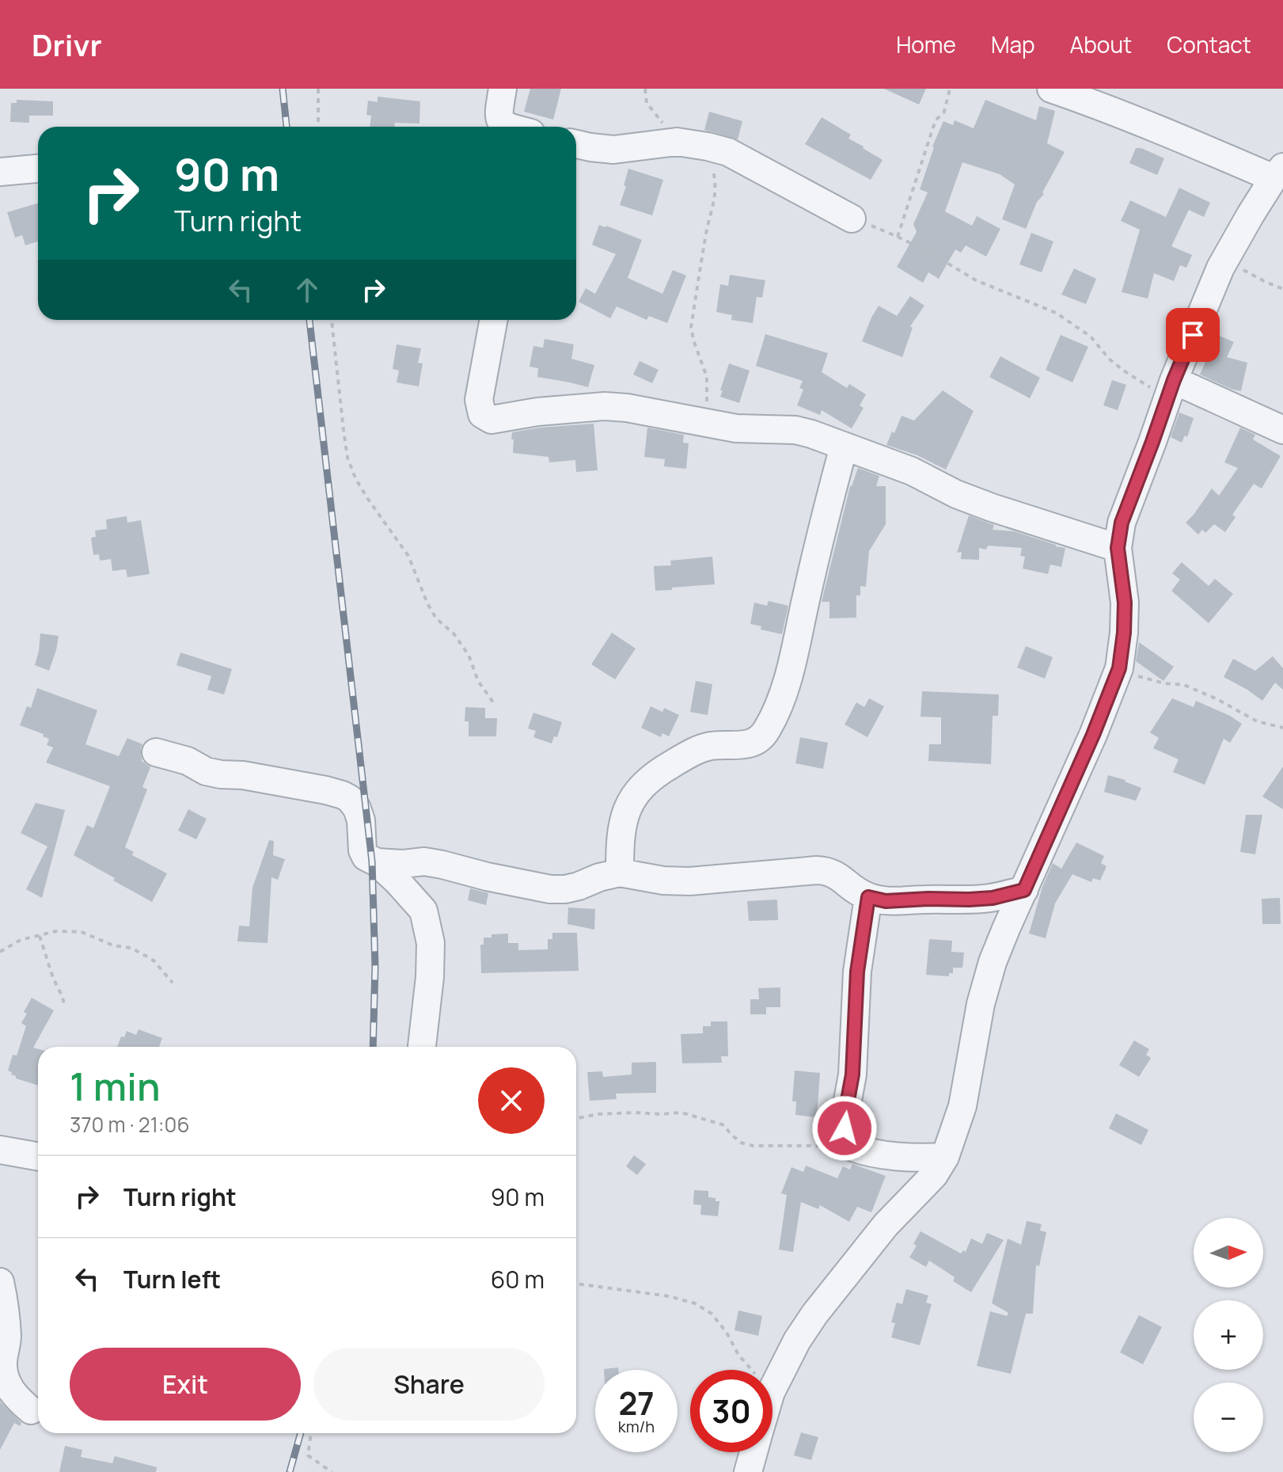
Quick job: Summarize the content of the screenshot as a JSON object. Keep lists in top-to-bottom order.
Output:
{
  "north": "right",
  "page": {
    "header": "Drivr",
    "nav": [
      "Home",
      "Map",
      "About",
      "Contact"
    ],
    "turn": ["90 m", "Turn right"],
    "heading": ["1 min", "370 m · 21:06"],
    "list": [
      {
        "name": "Turn right",
        "value": "90 m"
      },
      {
        "name": "Turn left",
        "value": "60 m"
      }
    ],
    "map_buttons": ["+", "−"],
    "buttons": ["Exit", "Share"],
    "speed": "27 km/h",
    "limit": "30"
  }
}
